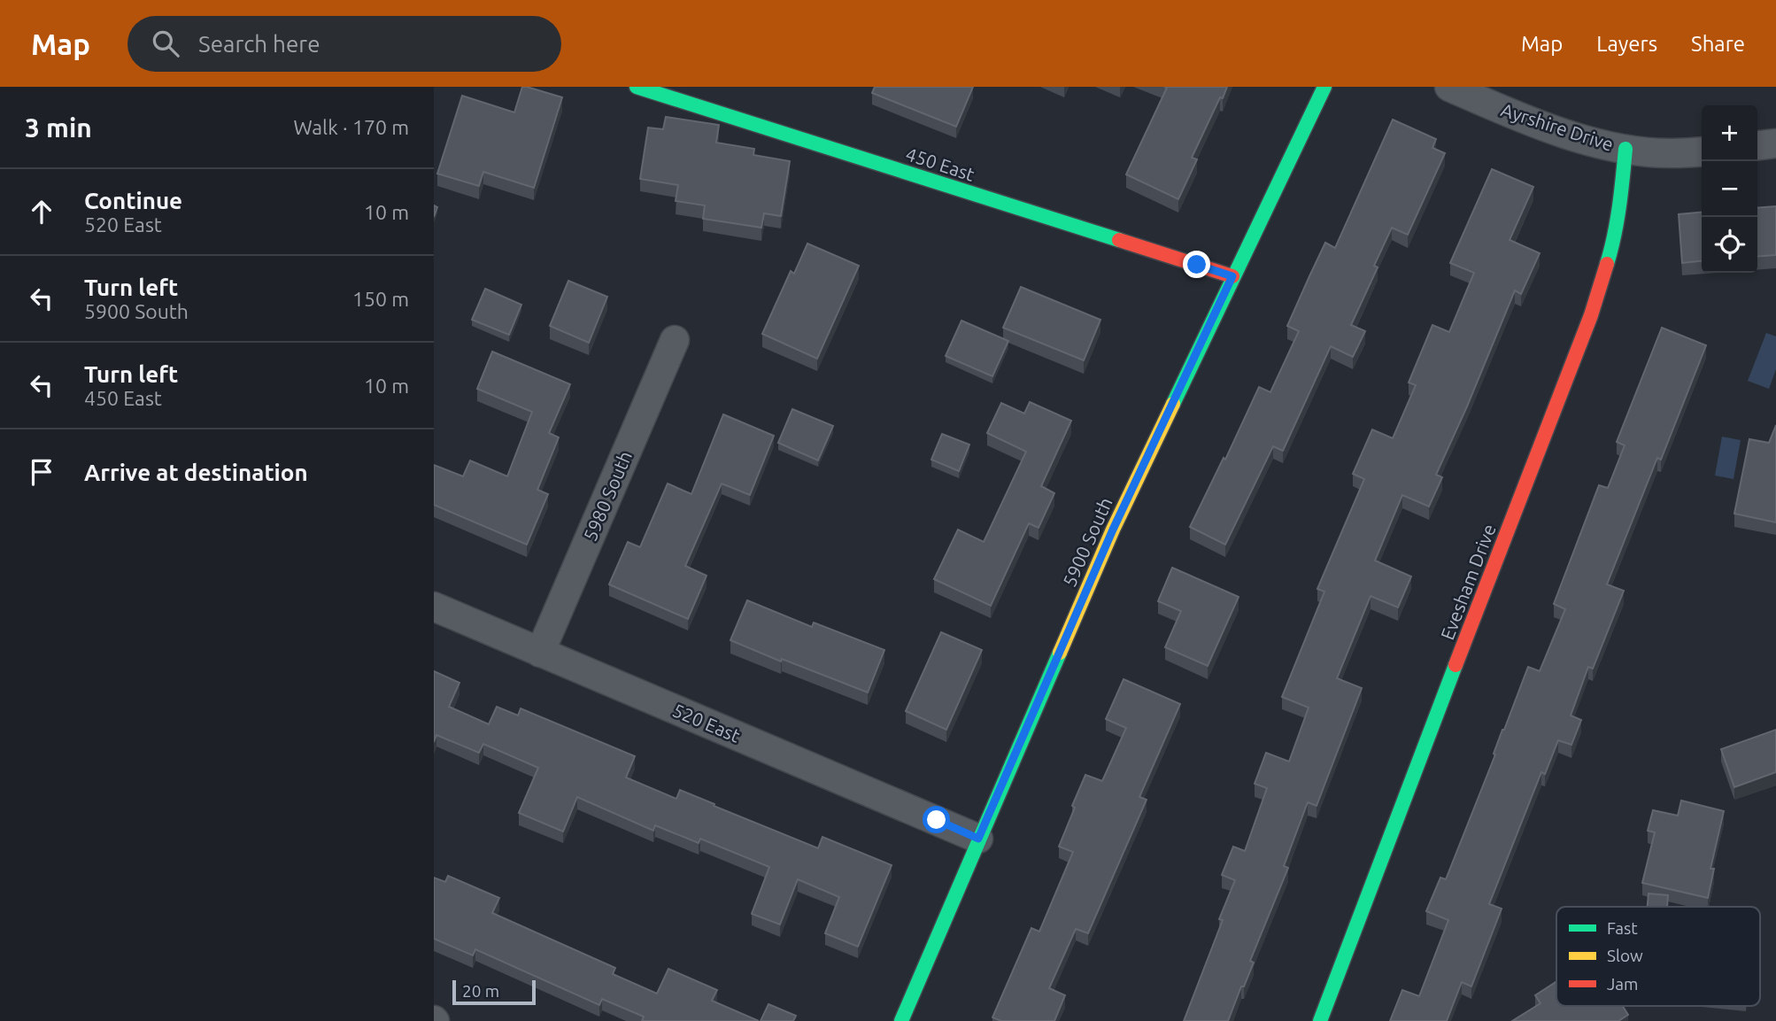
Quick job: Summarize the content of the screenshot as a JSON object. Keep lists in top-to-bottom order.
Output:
{
  "streets": {
    "street": [
      "Ayrshire Drive",
      "450 East",
      "5980 South",
      "5900 South",
      "Evesham Drive",
      "520 East"
    ]
  },
  "crossings": [
    ["Ayrshire Drive", "Evesham Drive"],
    ["450 East", "5900 South"],
    ["5980 South", "520 East"],
    ["5900 South", "520 East"]
  ],
  "legend": ["Fast", "Slow", "Jam"],
  "scale_bar": "20 m",
  "page": {
    "header": "Map",
    "search": "Search here",
    "nav": ["Map", "Layers", "Share"],
    "heading": ["3 min", "Walk · 170 m"],
    "map_buttons": ["+", "−"],
    "list": [
      ["Continue", "520 East", "10 m"],
      ["Turn left", "5900 South", "150 m"],
      ["Turn left", "450 East", "10 m"],
      "Arrive at destination"
    ],
    "scale": "20 m"
  }
}
